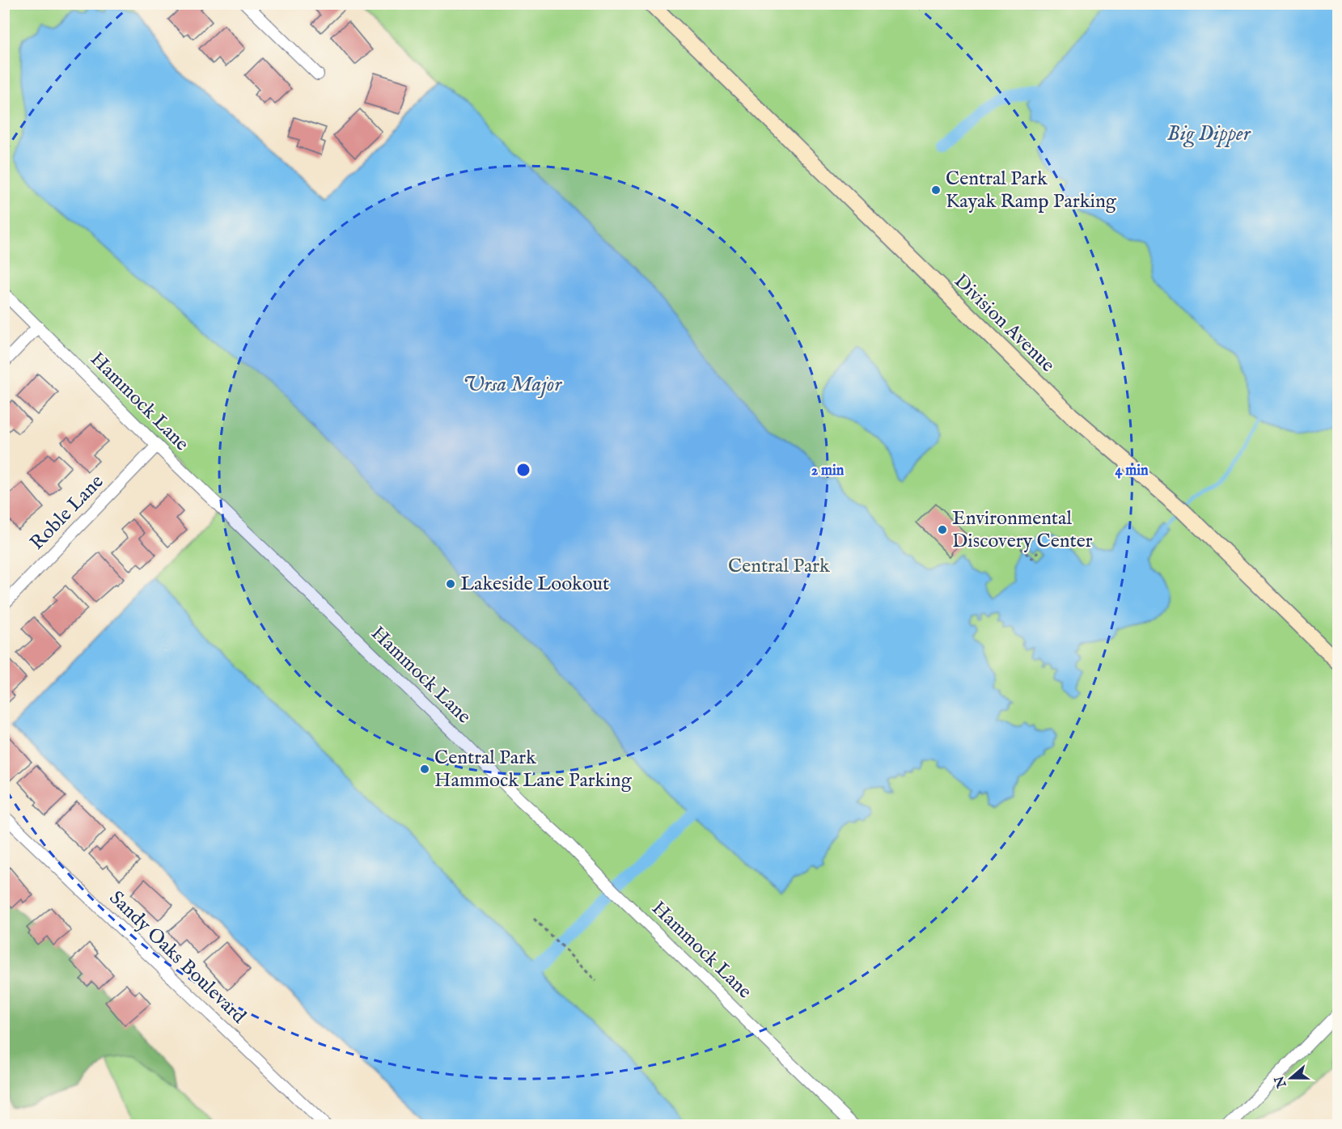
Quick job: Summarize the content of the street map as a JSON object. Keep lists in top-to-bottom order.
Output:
{
  "streets": {
    "street": [
      "Division Avenue",
      "Hammock Lane",
      "Roble Lane",
      "Sandy Oaks Boulevard"
    ]
  },
  "crossings": [
    ["Hammock Lane", "Roble Lane"]
  ],
  "water": ["Big Dipper", "Ursa Major"],
  "parks": ["Central Park"],
  "places": [
    "Central Park Kayak Ramp Parking",
    "Environmental Discovery Center",
    "Lakeside Lookout",
    "Central Park Hammock Lane Parking"
  ],
  "north": "left",
  "rings": ["2 min", "4 min"]
}
